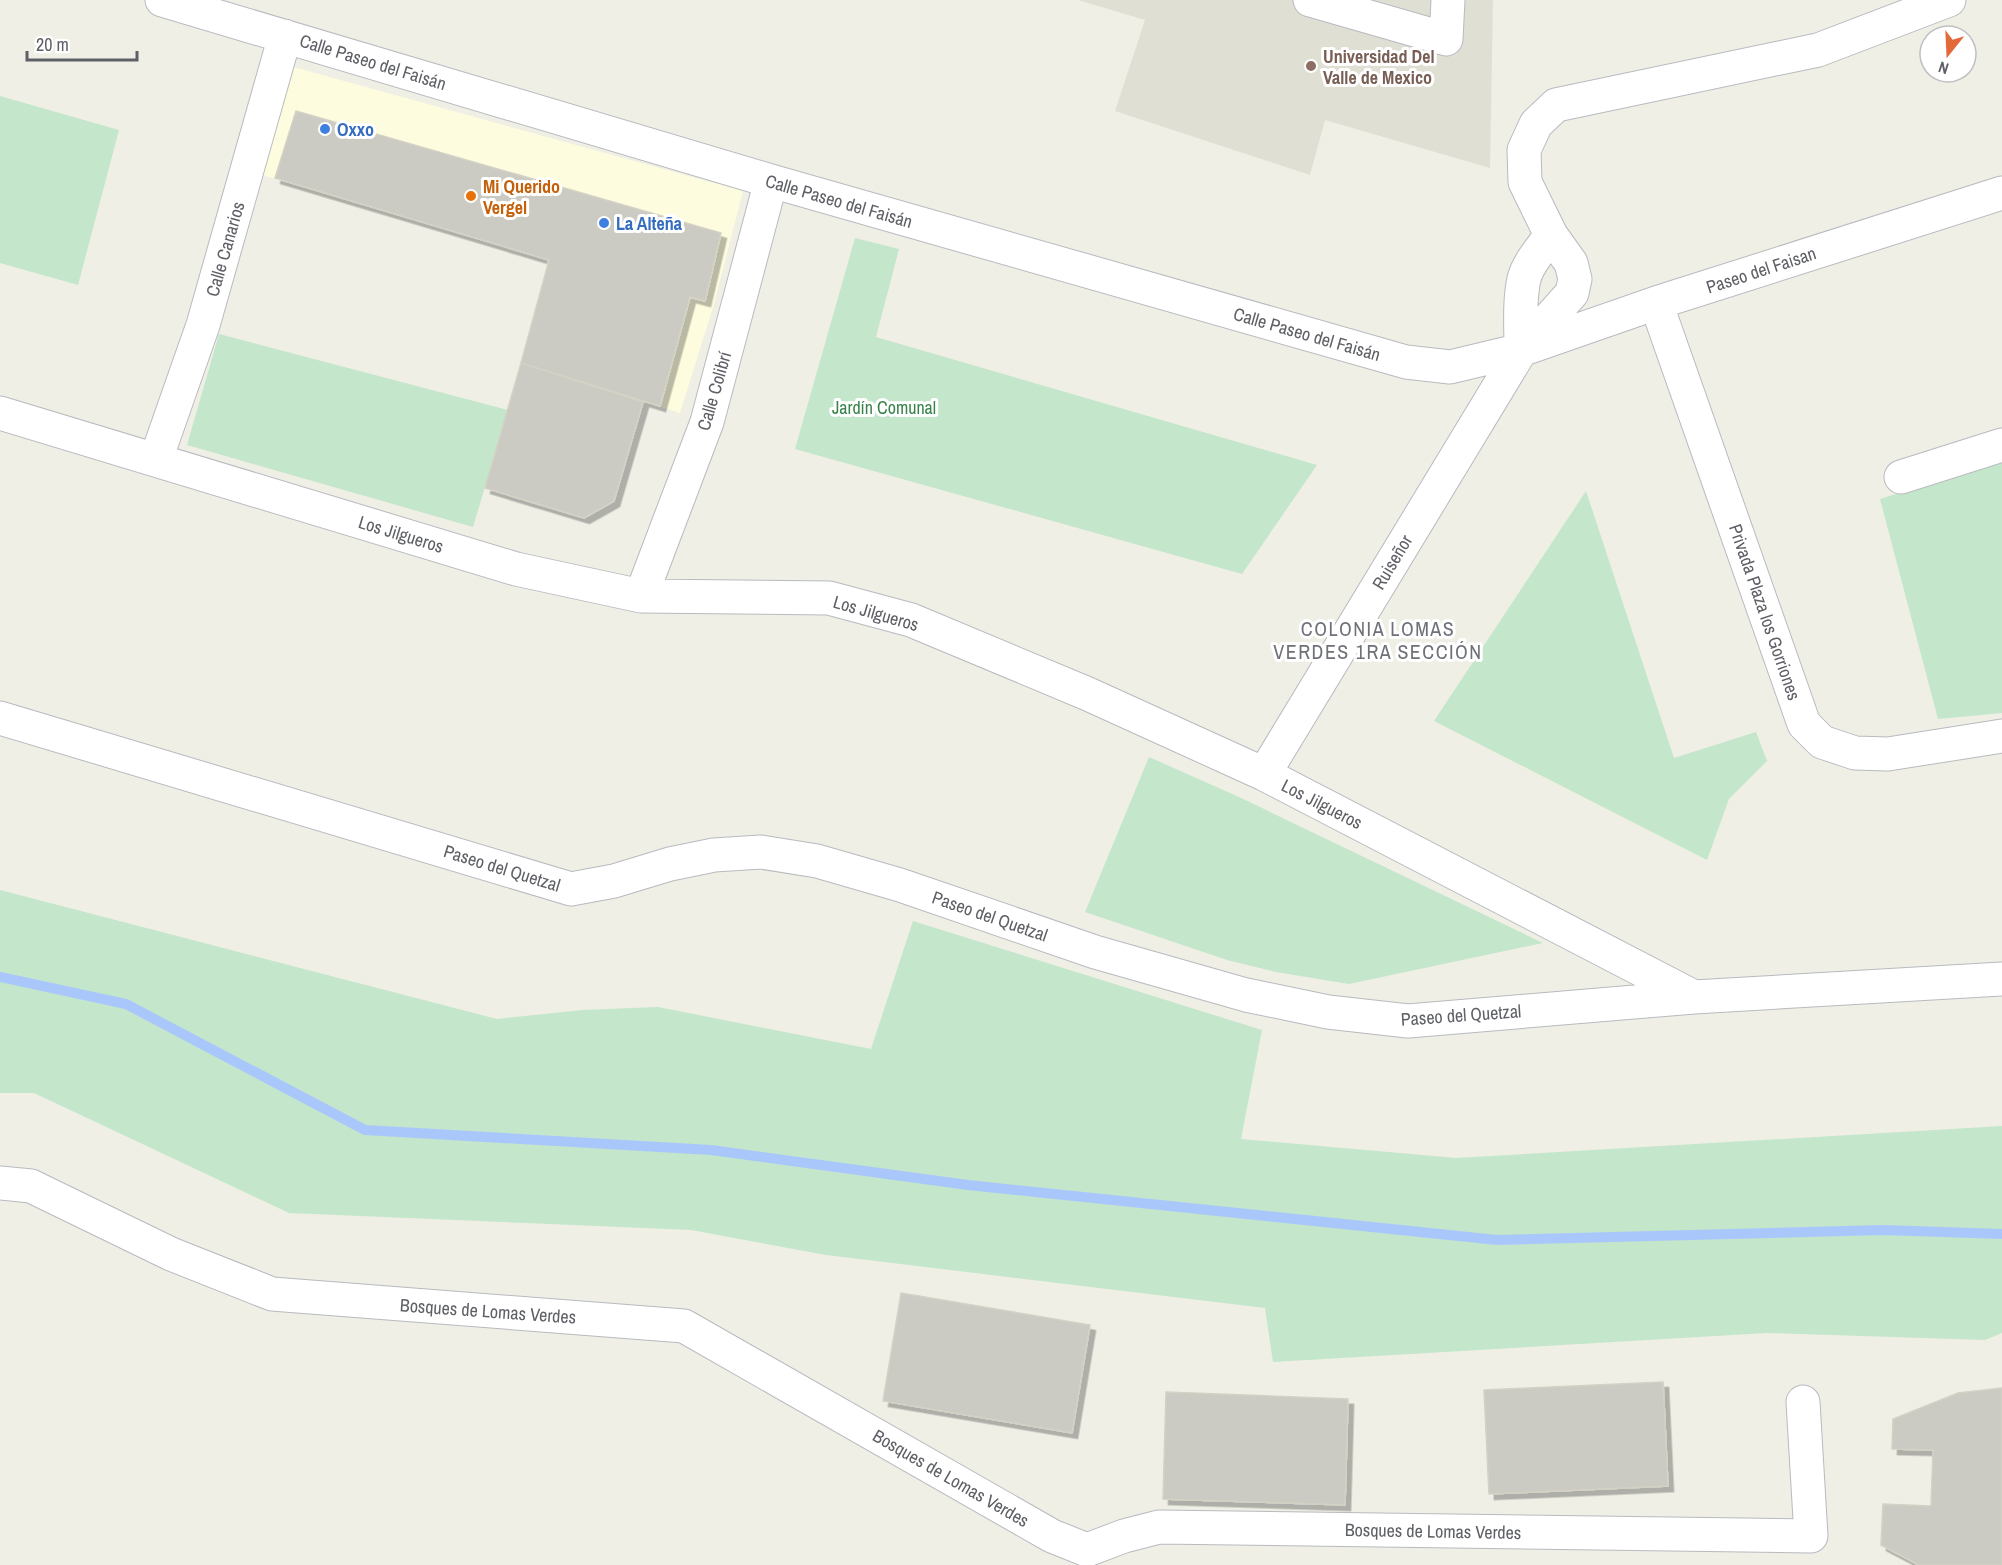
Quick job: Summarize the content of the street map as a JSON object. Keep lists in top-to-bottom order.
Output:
{
  "streets": {
    "street": [
      "Calle Paseo del Faisán",
      "Calle Canarios",
      "Paseo del Faisan",
      "Calle Colibrí",
      "Los Jilgueros",
      "Ruiseñor",
      "Privada Plaza los Gorriones",
      "Paseo del Quetzal",
      "Bosques de Lomas Verdes"
    ]
  },
  "crossings": [
    ["Calle Paseo del Faisán", "Calle Canarios"],
    ["Calle Paseo del Faisán", "Paseo del Faisan"],
    ["Calle Paseo del Faisán", "Calle Colibrí"],
    ["Calle Paseo del Faisán", "Ruiseñor"],
    ["Calle Canarios", "Los Jilgueros"],
    ["Paseo del Faisan", "Ruiseñor"],
    ["Paseo del Faisan", "Privada Plaza los Gorriones"],
    ["Calle Colibrí", "Los Jilgueros"],
    ["Los Jilgueros", "Ruiseñor"],
    ["Los Jilgueros", "Paseo del Quetzal"]
  ],
  "districts": ["COLONIA LOMAS VERDES 1RA SECCIÓN"],
  "parks": ["Jardín Comunal"],
  "places": [
    "Universidad Del Valle de Mexico",
    "Oxxo",
    "Mi Querido Vergel",
    "La Alteña"
  ],
  "scale_bar": "20 m",
  "north": "bottom"
}
